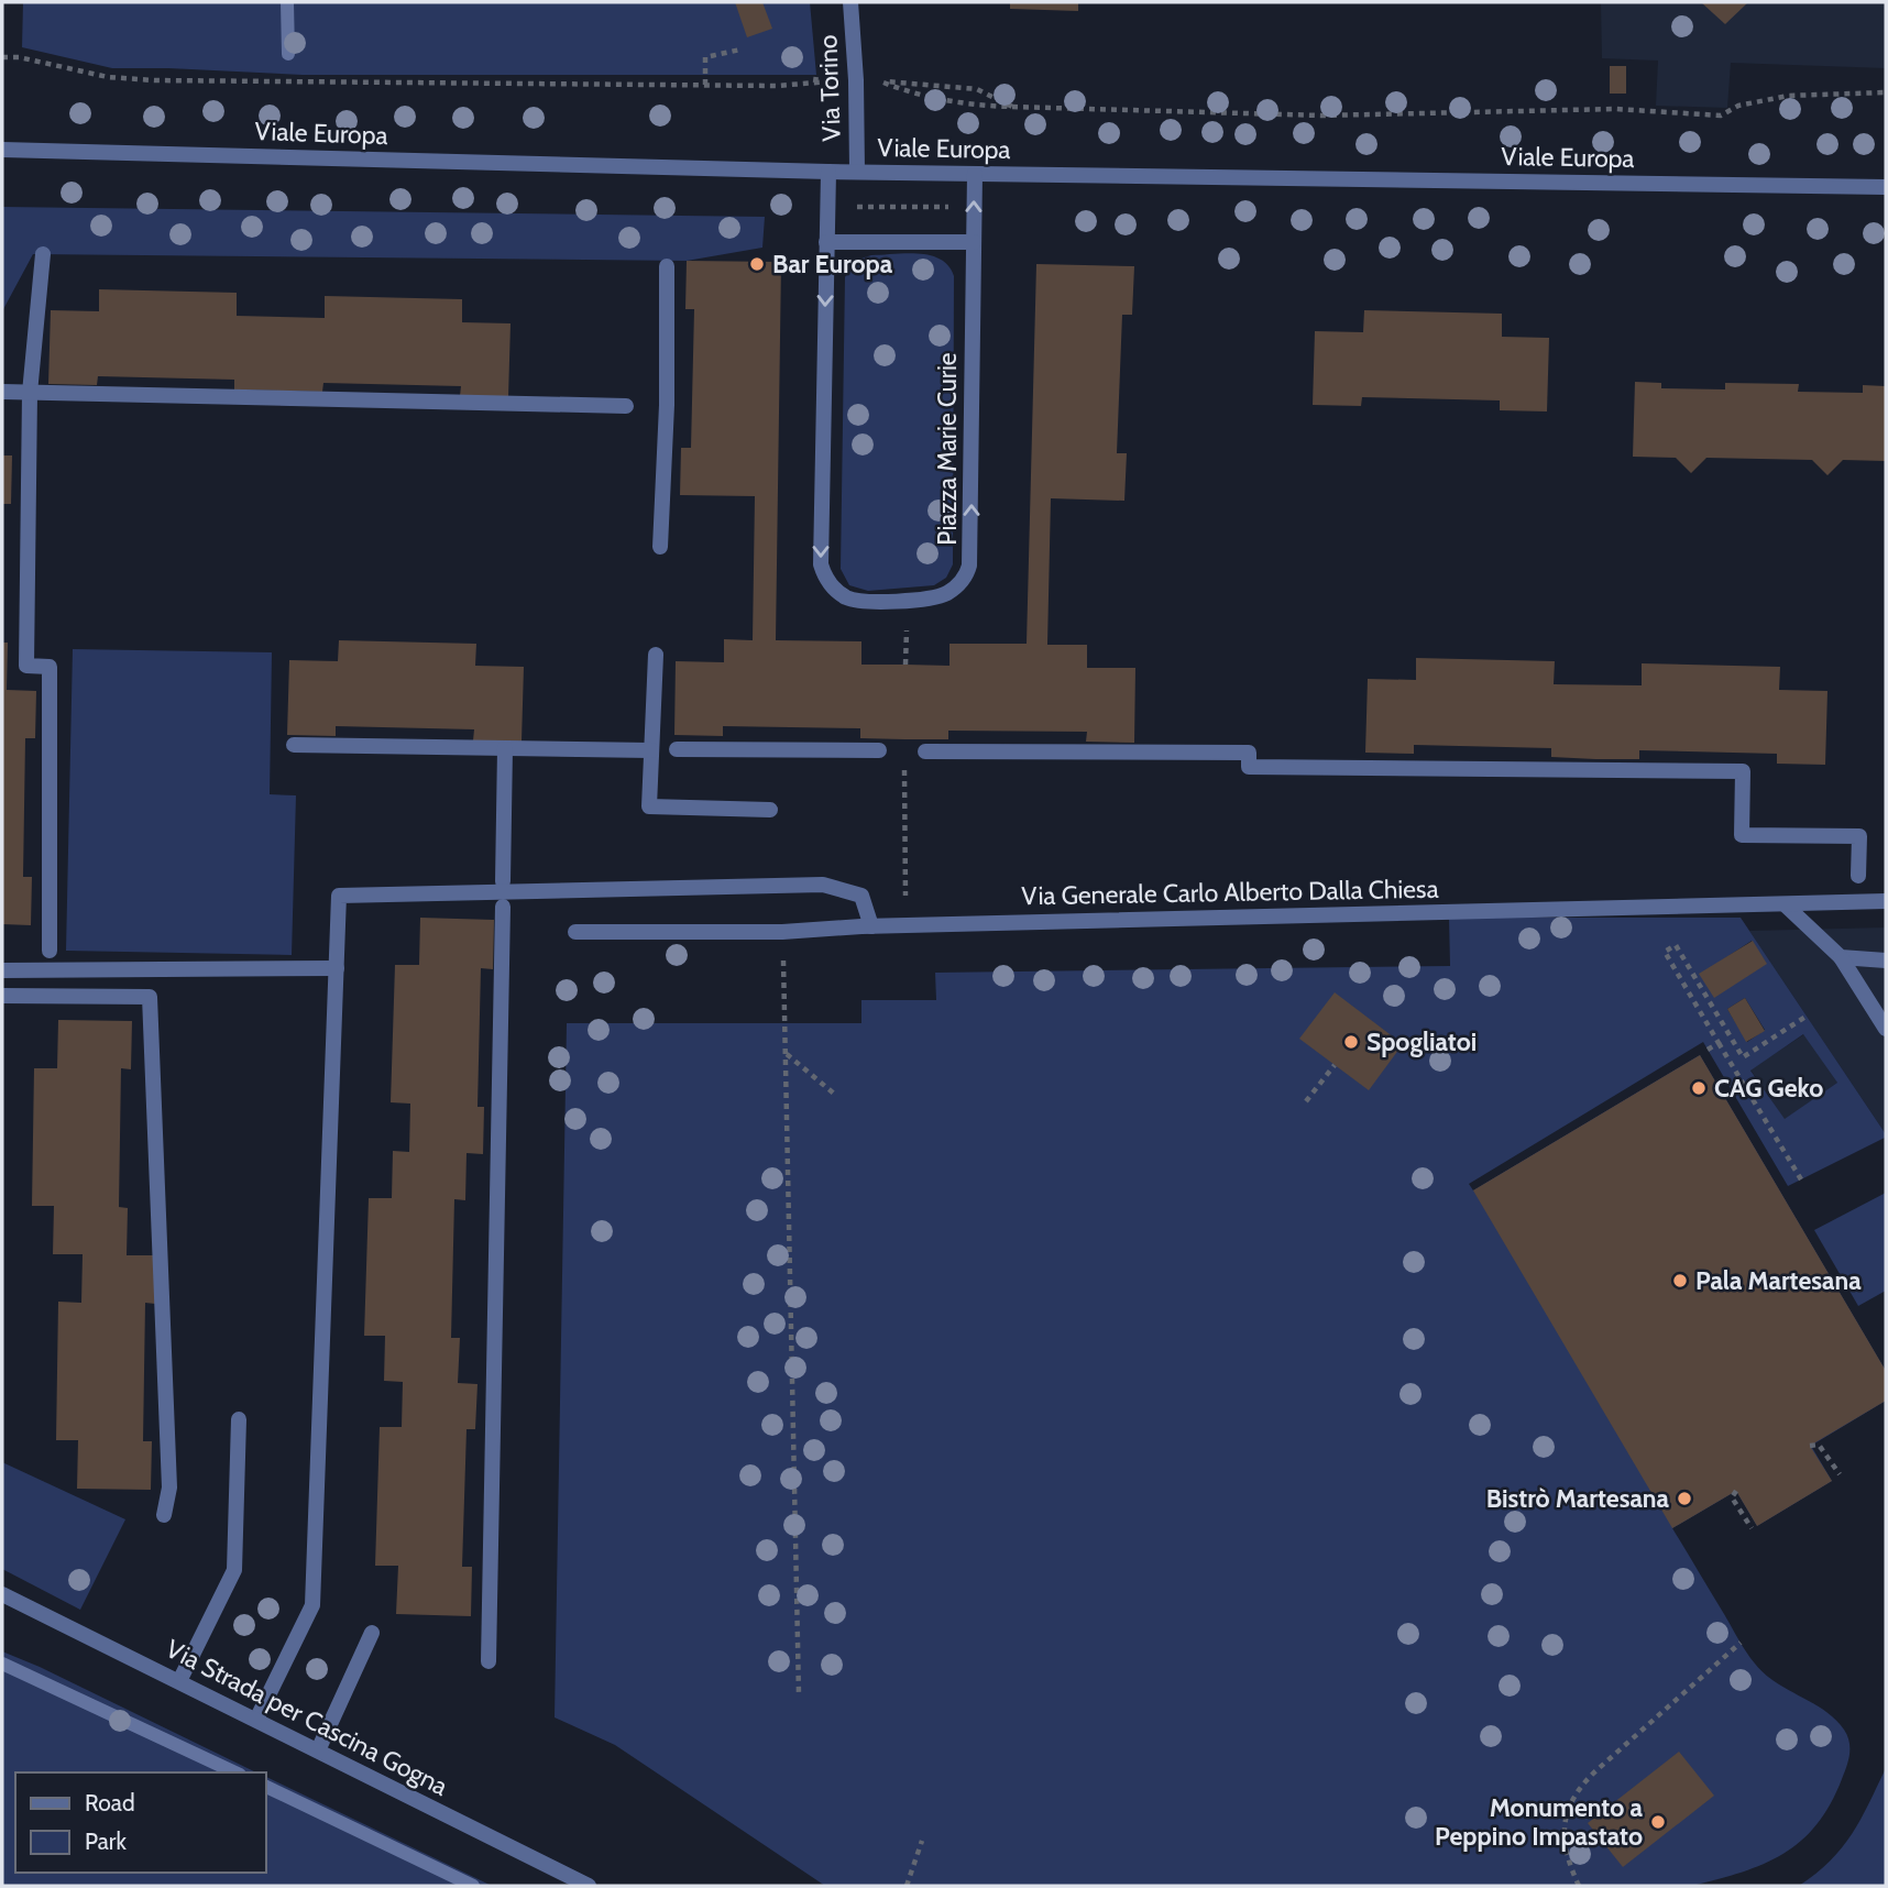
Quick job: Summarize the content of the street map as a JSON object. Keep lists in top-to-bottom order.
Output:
{
  "streets": {
    "street": [
      "Via Torino",
      "Viale Europa",
      "Piazza Marie Curie",
      "Via Generale Carlo Alberto Dalla Chiesa",
      "Via Strada per Cascina Gogna"
    ]
  },
  "crossings": [
    ["Via Torino", "Viale Europa"],
    ["Viale Europa", "Piazza Marie Curie"]
  ],
  "places": [
    "Bar Europa",
    "Spogliatoi",
    "CAG Geko",
    "Pala Martesana",
    "Bistrò Martesana",
    "Monumento a Peppino Impastato"
  ],
  "legend": ["Road", "Park"]
}
